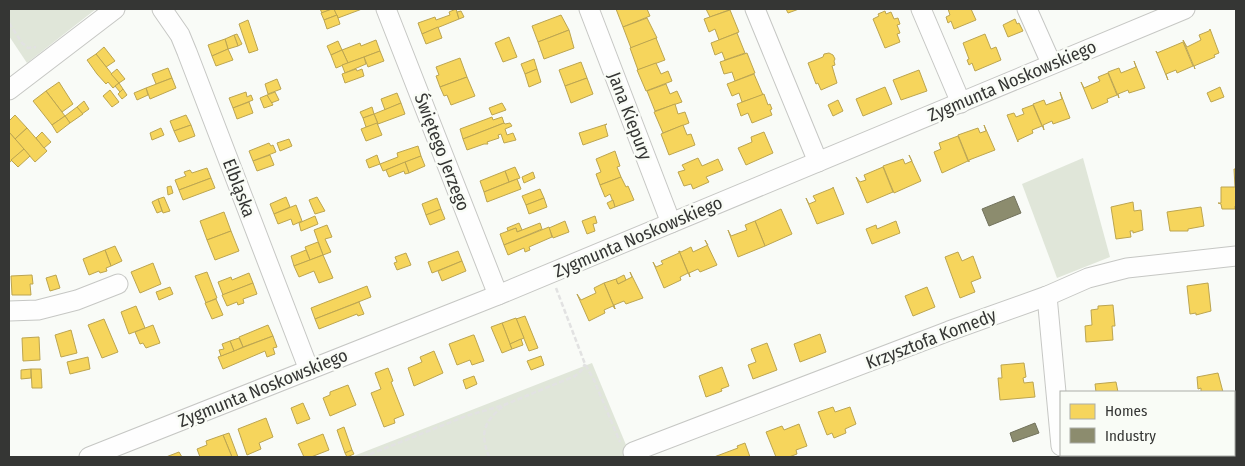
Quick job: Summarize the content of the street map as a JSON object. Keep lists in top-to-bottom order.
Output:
{
  "streets": {
    "street": [
      "Zygmunta Noskowskiego",
      "Jana Kiepury",
      "Świętego Jerzego",
      "Elbląska",
      "Krzysztofa Komedy"
    ]
  },
  "crossings": [
    ["Zygmunta Noskowskiego", "Jana Kiepury"],
    ["Zygmunta Noskowskiego", "Świętego Jerzego"],
    ["Zygmunta Noskowskiego", "Elbląska"]
  ],
  "legend": ["Homes", "Industry"]
}
